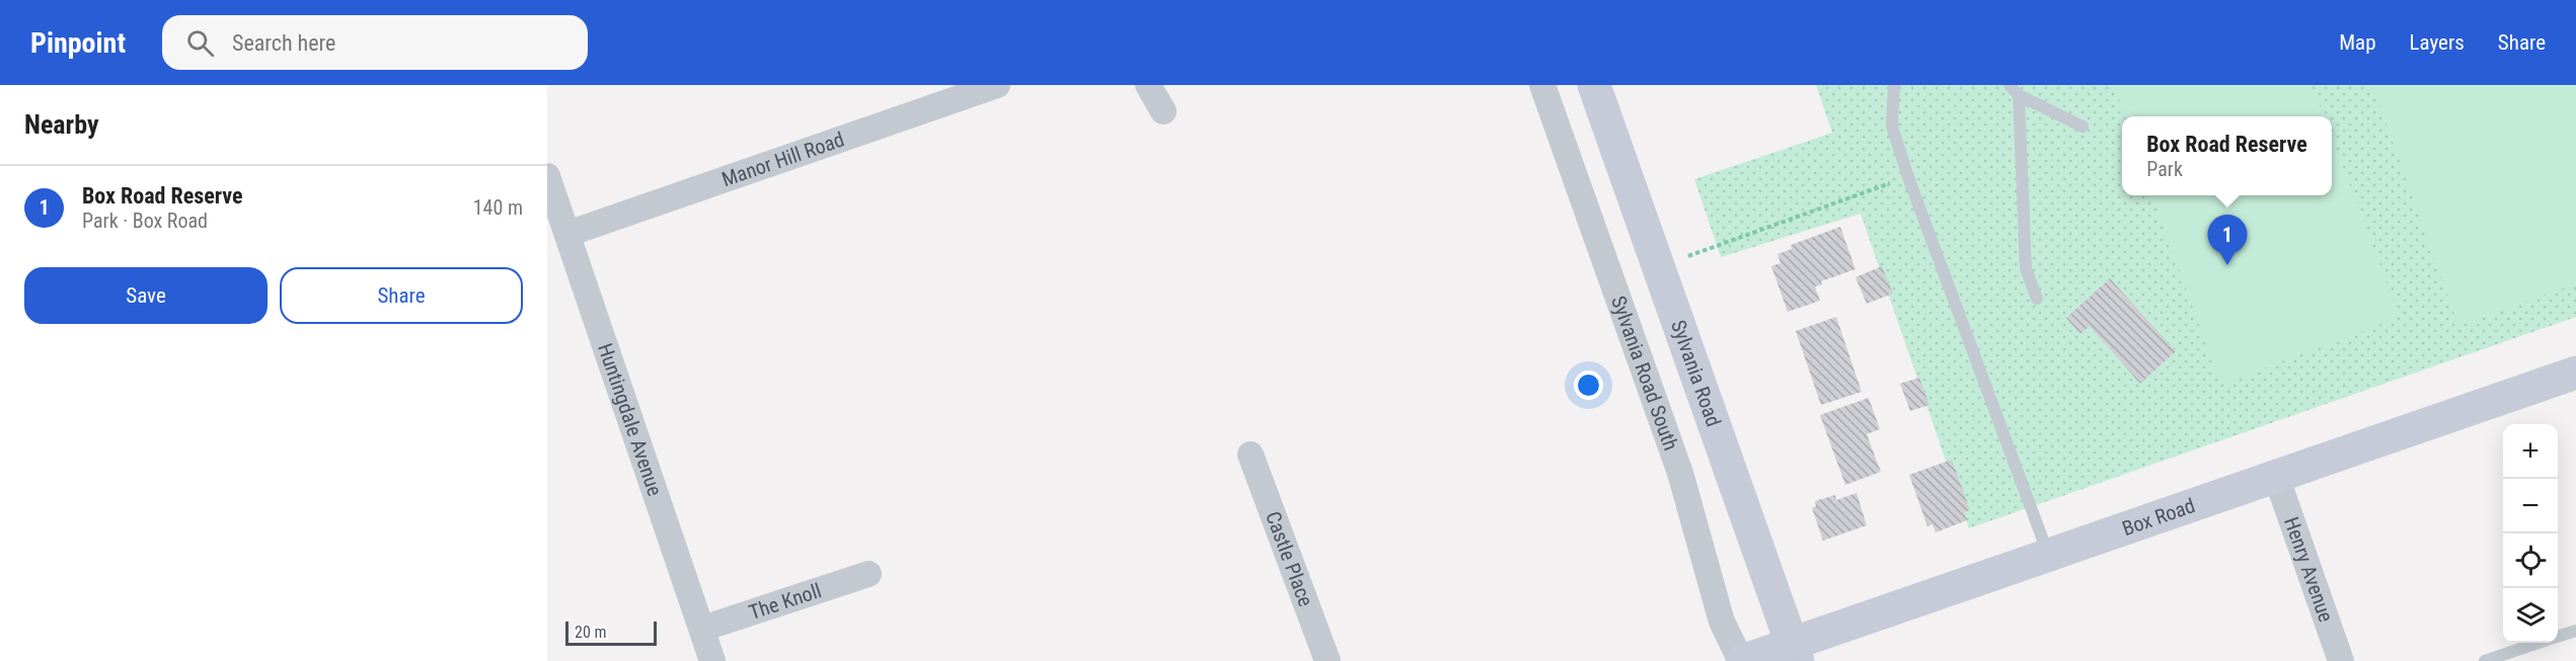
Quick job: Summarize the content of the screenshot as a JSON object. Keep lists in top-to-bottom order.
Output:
{
  "streets": {
    "street": [
      "Manor Hill Road",
      "Sylvania Road South",
      "Sylvania Road",
      "Huntingdale Avenue",
      "Box Road",
      "Castle Place",
      "Henry Avenue",
      "The Knoll"
    ]
  },
  "crossings": [
    ["Manor Hill Road", "Huntingdale Avenue"],
    ["Sylvania Road South", "Box Road"],
    ["Sylvania Road", "Box Road"],
    ["Huntingdale Avenue", "The Knoll"],
    ["Box Road", "Henry Avenue"]
  ],
  "scale_bar": "20 m",
  "page": {
    "header": "Pinpoint",
    "search": "Search here",
    "nav": ["Map", "Layers", "Share"],
    "heading": "Nearby",
    "popup": ["Box Road Reserve", "Park"],
    "list": [
      {
        "mark": "1",
        "name": "Box Road Reserve",
        "note": "Park · Box Road",
        "value": "140 m"
      }
    ],
    "pins": "1",
    "buttons": ["Save", "Share"],
    "map_buttons": ["+", "−"],
    "scale": "20 m"
  }
}
